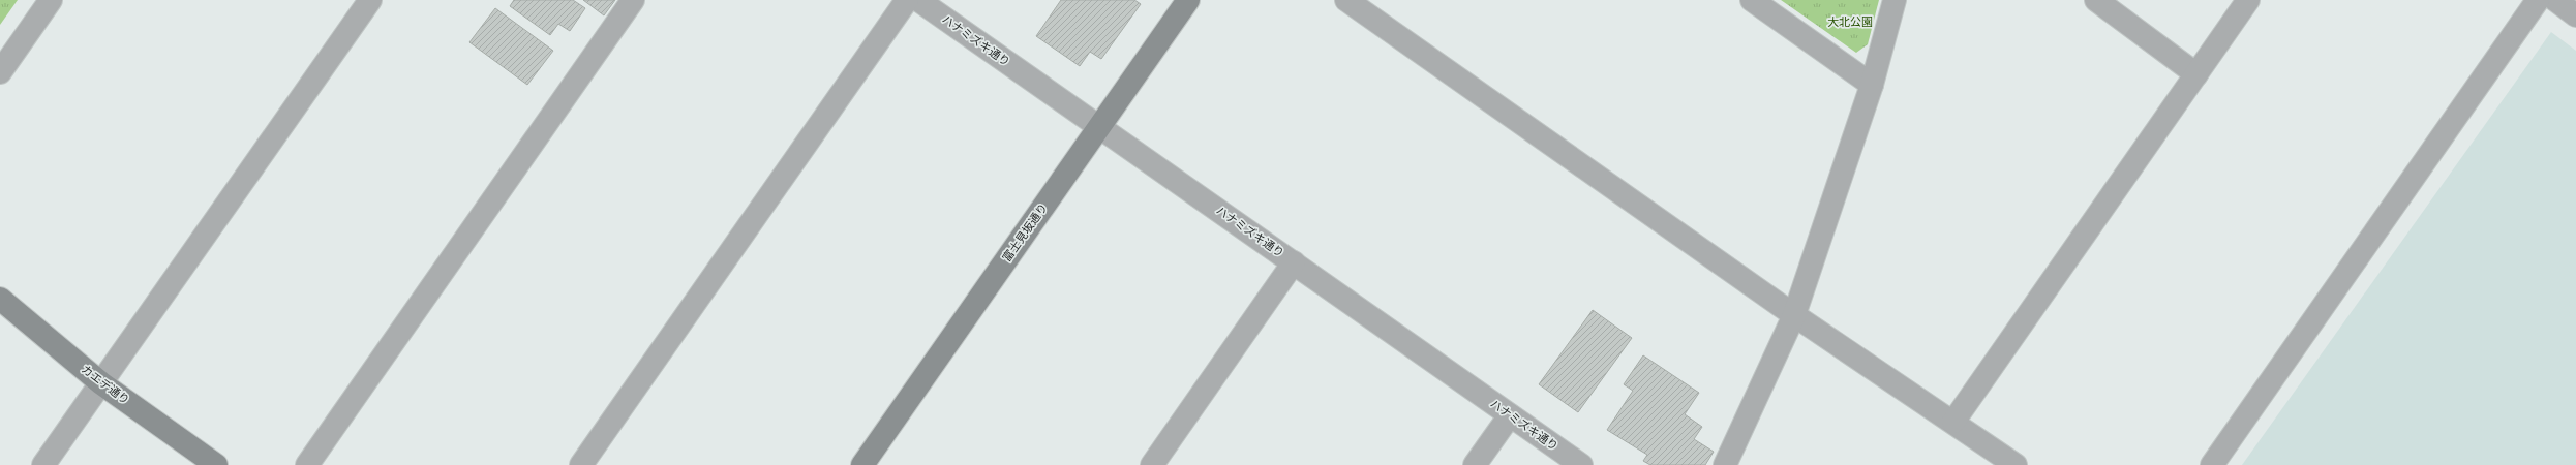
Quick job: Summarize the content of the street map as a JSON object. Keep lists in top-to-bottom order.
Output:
{
  "streets": {
    "street": ["ハナミズキ通り", "富士見坂通り", "カエデ通り"]
  },
  "crossings": [
    ["ハナミズキ通り", "富士見坂通り"]
  ],
  "parks": ["大北公園"]
}
